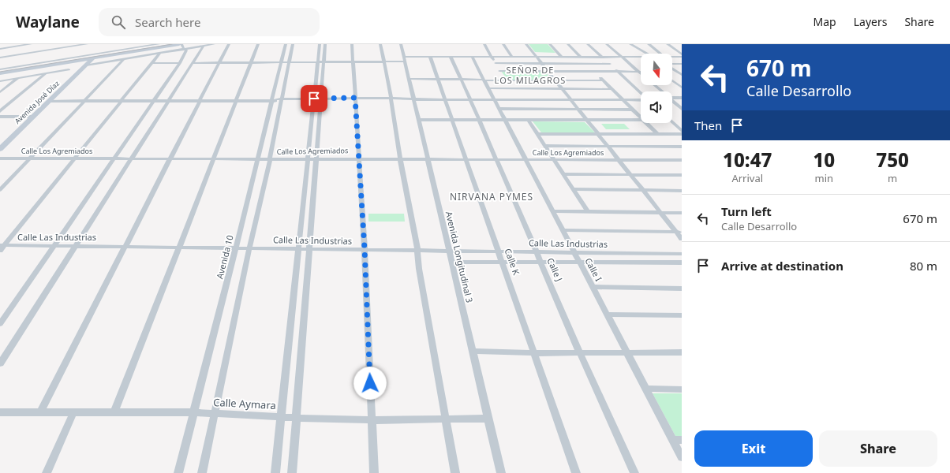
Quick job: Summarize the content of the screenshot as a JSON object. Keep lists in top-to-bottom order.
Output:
{
  "streets": {
    "street": [
      "Avenida José Díaz",
      "Calle Los Agremiados",
      "Calle Las Industrias",
      "Avenida 10",
      "Avenida Longitudinal 3",
      "Calle K",
      "Calle J",
      "Calle I",
      "Calle Aymara"
    ]
  },
  "crossings": [
    ["Calle Los Agremiados", "Avenida 10"],
    ["Calle Los Agremiados", "Avenida Longitudinal 3"],
    ["Calle Los Agremiados", "Calle K"],
    ["Calle Los Agremiados", "Calle J"],
    ["Calle Los Agremiados", "Calle I"],
    ["Calle Las Industrias", "Avenida 10"],
    ["Calle Las Industrias", "Avenida Longitudinal 3"],
    ["Calle Las Industrias", "Calle K"],
    ["Calle Las Industrias", "Calle J"],
    ["Calle Las Industrias", "Calle I"],
    ["Avenida 10", "Calle Aymara"],
    ["Avenida Longitudinal 3", "Calle Aymara"]
  ],
  "districts": ["SEÑOR DE LOS MILAGROS", "NIRVANA PYMES"],
  "north": "bottom",
  "page": {
    "header": "Waylane",
    "search": "Search here",
    "nav": ["Map", "Layers", "Share"],
    "turn": ["670 m", "Calle Desarrollo"],
    "then": "Then",
    "eta": [
      "10:47",
      "Arrival",
      "10",
      "min",
      "750",
      "m"
    ],
    "list": [
      {
        "name": "Turn left",
        "note": "Calle Desarrollo",
        "value": "670 m"
      },
      {
        "name": "Arrive at destination",
        "value": "80 m"
      }
    ],
    "buttons": ["Exit", "Share"]
  }
}
